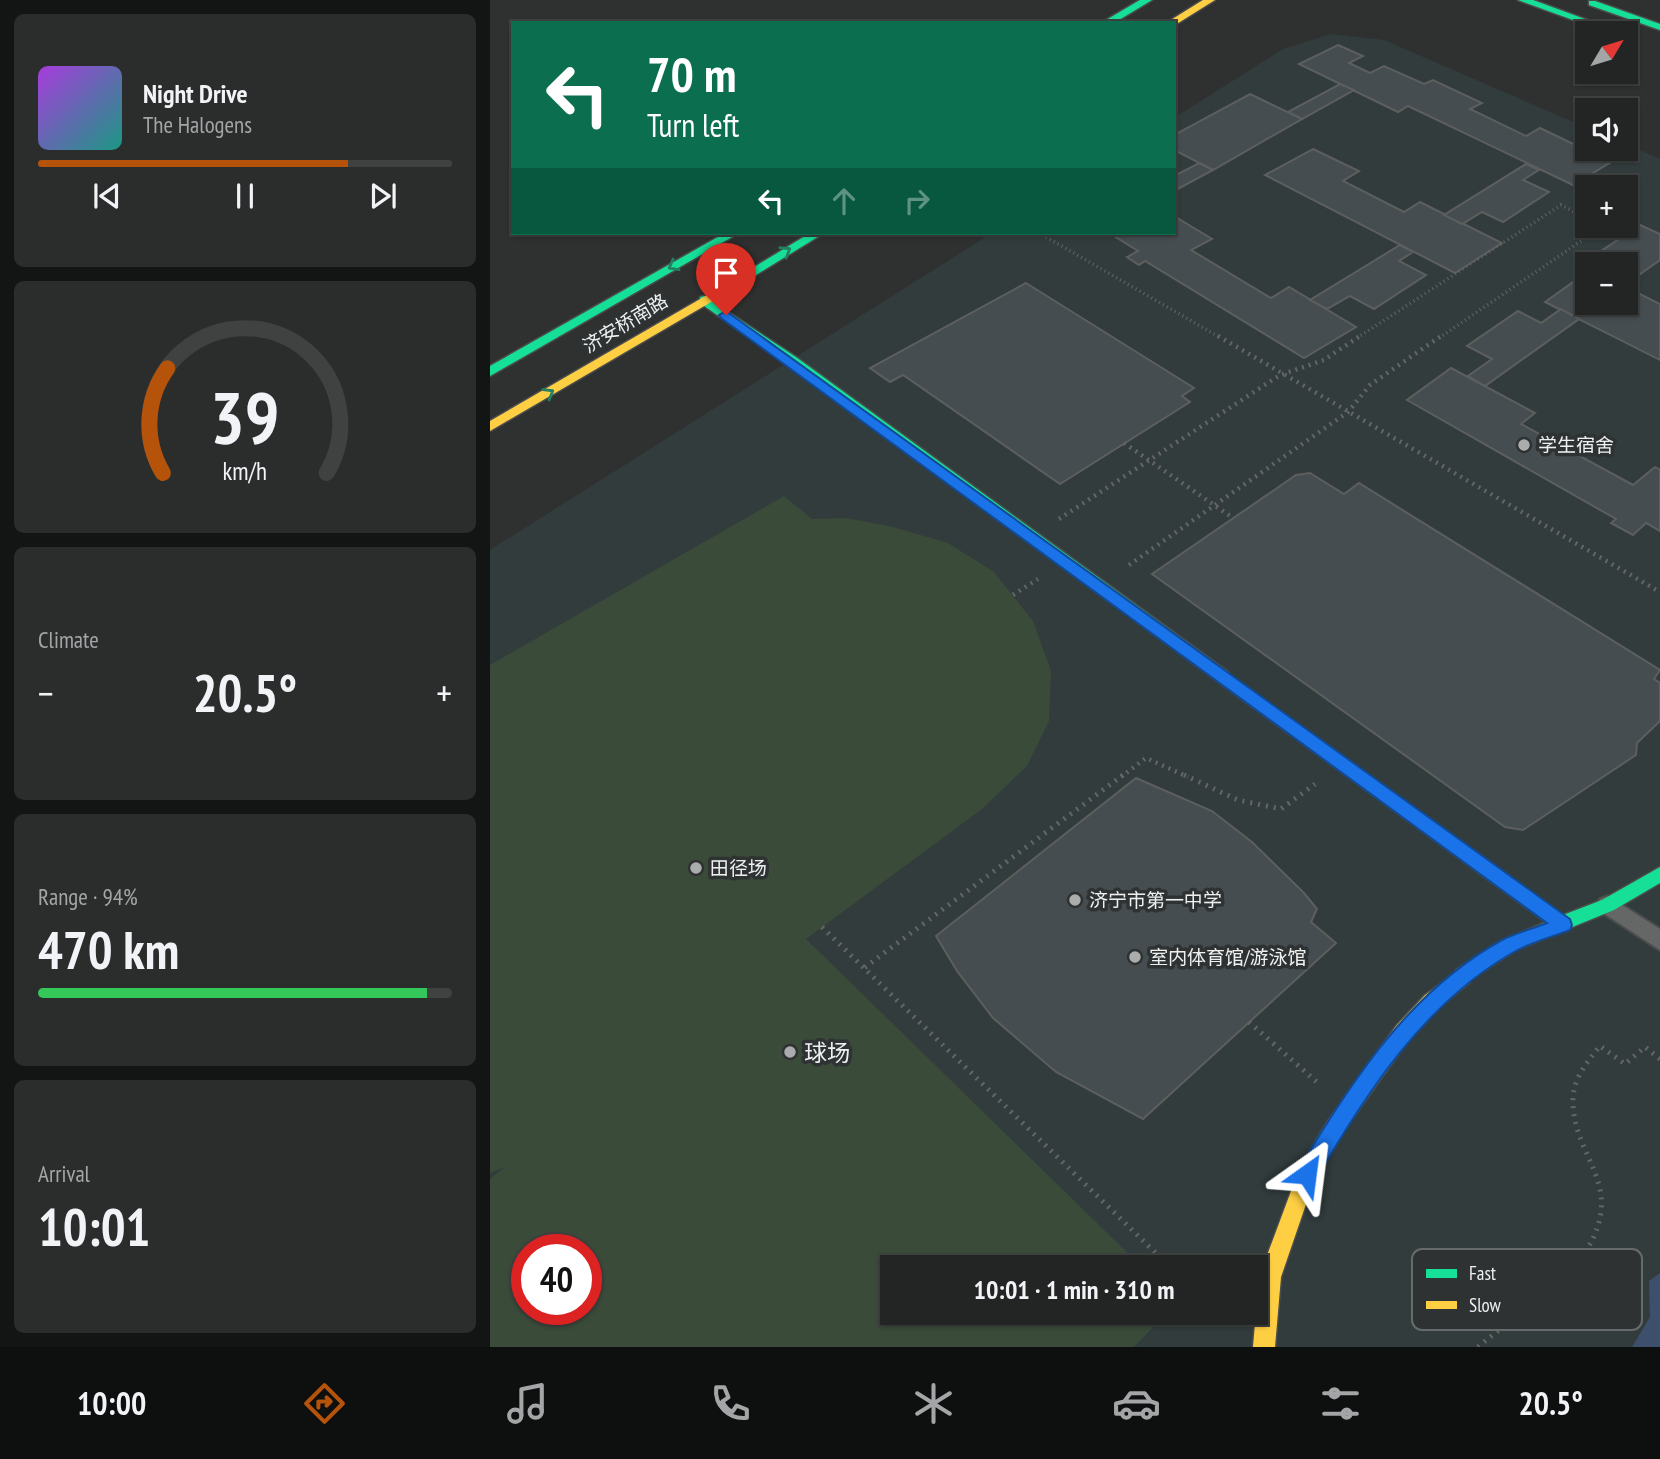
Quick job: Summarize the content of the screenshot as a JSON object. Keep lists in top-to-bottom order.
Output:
{
  "streets": {
    "main road": ["济安桥南路"]
  },
  "places": [
    "学生宿舍",
    "田径场",
    "济宁市第一中学",
    "室内体育馆/游泳馆",
    "球场"
  ],
  "legend": ["Fast", "Slow"],
  "north": "top right",
  "page": {
    "map_buttons": ["+", "−"],
    "turn": ["70 m", "Turn left"],
    "song": ["Night Drive", "The Halogens"],
    "tile": [
      "Climate",
      ["Range · 94%", "470 km"],
      ["Arrival", "10:01"]
    ],
    "heat": ["−", "20.5°", "+"],
    "limit": "40",
    "trip": "10:01 · 1 min · 310 m",
    "tabs": ["10:00", "20.5°"],
    "gauge": ["39", "km/h"]
  }
}
